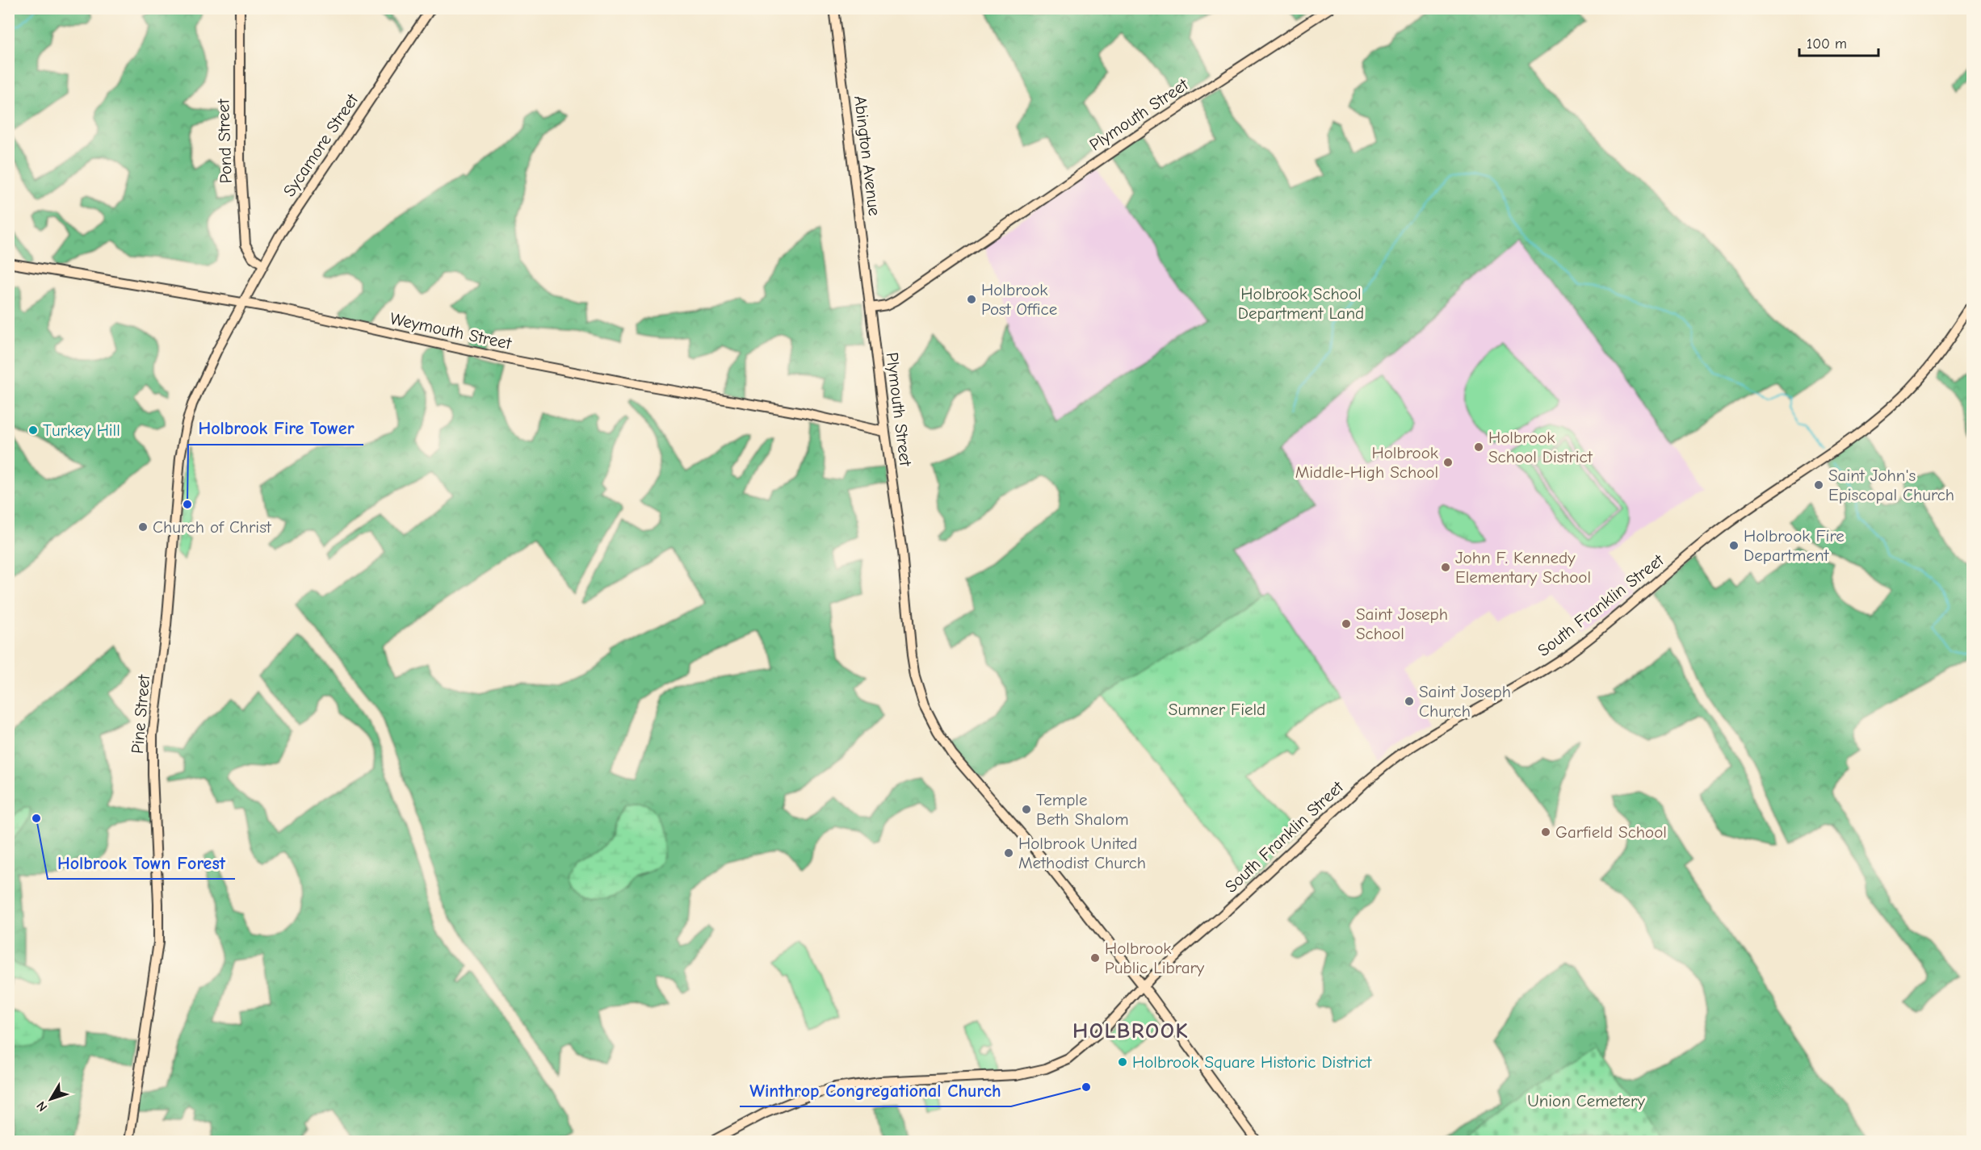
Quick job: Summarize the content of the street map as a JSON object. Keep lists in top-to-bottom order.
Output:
{
  "streets": {
    "main road": [
      "Plymouth Street",
      "Pond Street",
      "Sycamore Street",
      "Abington Avenue",
      "Weymouth Street",
      "South Franklin Street",
      "Pine Street"
    ]
  },
  "crossings": [
    ["Plymouth Street", "Abington Avenue"],
    ["Plymouth Street", "Weymouth Street"],
    ["Plymouth Street", "South Franklin Street"],
    ["Pond Street", "Sycamore Street"],
    ["Sycamore Street", "Weymouth Street"],
    ["Sycamore Street", "Pine Street"],
    ["Weymouth Street", "Pine Street"]
  ],
  "districts": ["HOLBROOK"],
  "parks": ["Holbrook School Department Land", "Sumner Field", "Union Cemetery"],
  "places": [
    "Holbrook Post Office",
    "Turkey Hill",
    "Holbrook School District",
    "Holbrook Middle-High School",
    "Saint John's Episcopal Church",
    "Holbrook Fire Tower",
    "Church of Christ",
    "Holbrook Fire Department",
    "John F. Kennedy Elementary School",
    "Saint Joseph School",
    "Saint Joseph Church",
    "Temple Beth Shalom",
    "Holbrook Town Forest",
    "Garfield School",
    "Holbrook United Methodist Church",
    "Holbrook Public Library",
    "Holbrook Square Historic District",
    "Winthrop Congregational Church"
  ],
  "scale_bar": "100 m",
  "north": "bottom left"
}
